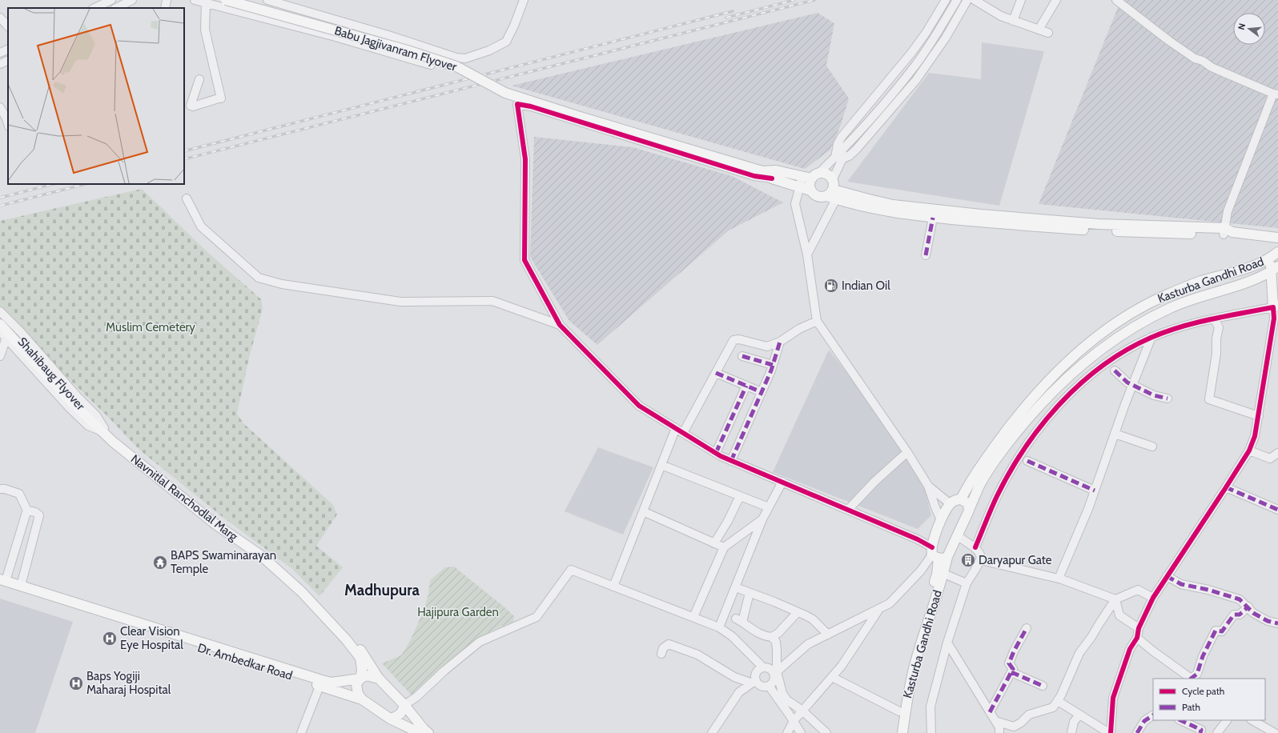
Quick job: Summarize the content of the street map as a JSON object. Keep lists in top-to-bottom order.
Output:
{
  "streets": {
    "main road": [
      "Babu Jagjivanram Flyover",
      "Kasturba Gandhi Road",
      "Shahibaug Flyover",
      "Navnitlal Ranchodlal Marg",
      "Dr. Ambedkar Road"
    ]
  },
  "crossings": [
    ["Shahibaug Flyover", "Navnitlal Ranchodlal Marg"],
    ["Navnitlal Ranchodlal Marg", "Dr. Ambedkar Road"]
  ],
  "districts": ["Madhupura"],
  "parks": ["Muslim Cemetery", "Hajipura Garden"],
  "places": {
    "fuel station": ["Indian Oil"],
    "building": ["Daryapur Gate"],
    "temple": ["BAPS Swaminarayan Temple"],
    "hospital": ["Clear Vision Eye Hospital", "Baps Yogiji Maharaj Hospital"]
  },
  "legend": ["Cycle path", "Path"],
  "north": "left"
}
